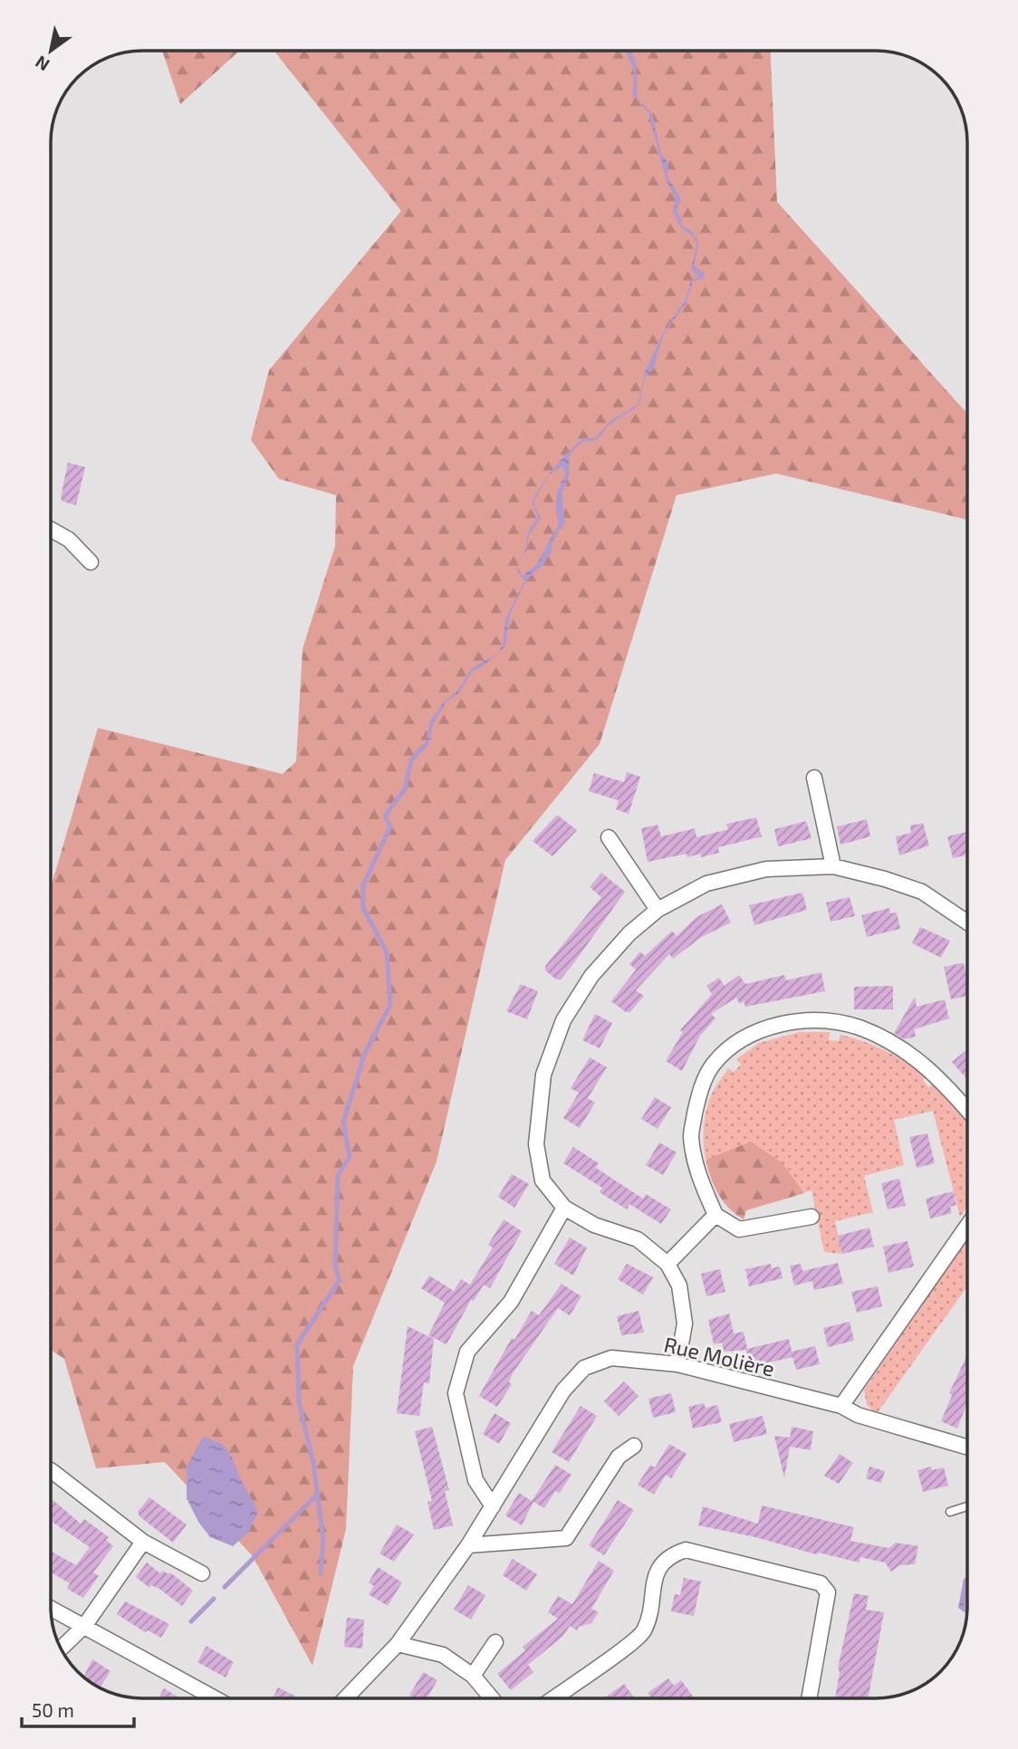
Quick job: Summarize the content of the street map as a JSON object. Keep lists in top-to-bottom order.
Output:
{
  "streets": {
    "street": ["Rue Molière"]
  },
  "scale_bar": "50 m",
  "north": "bottom left"
}
